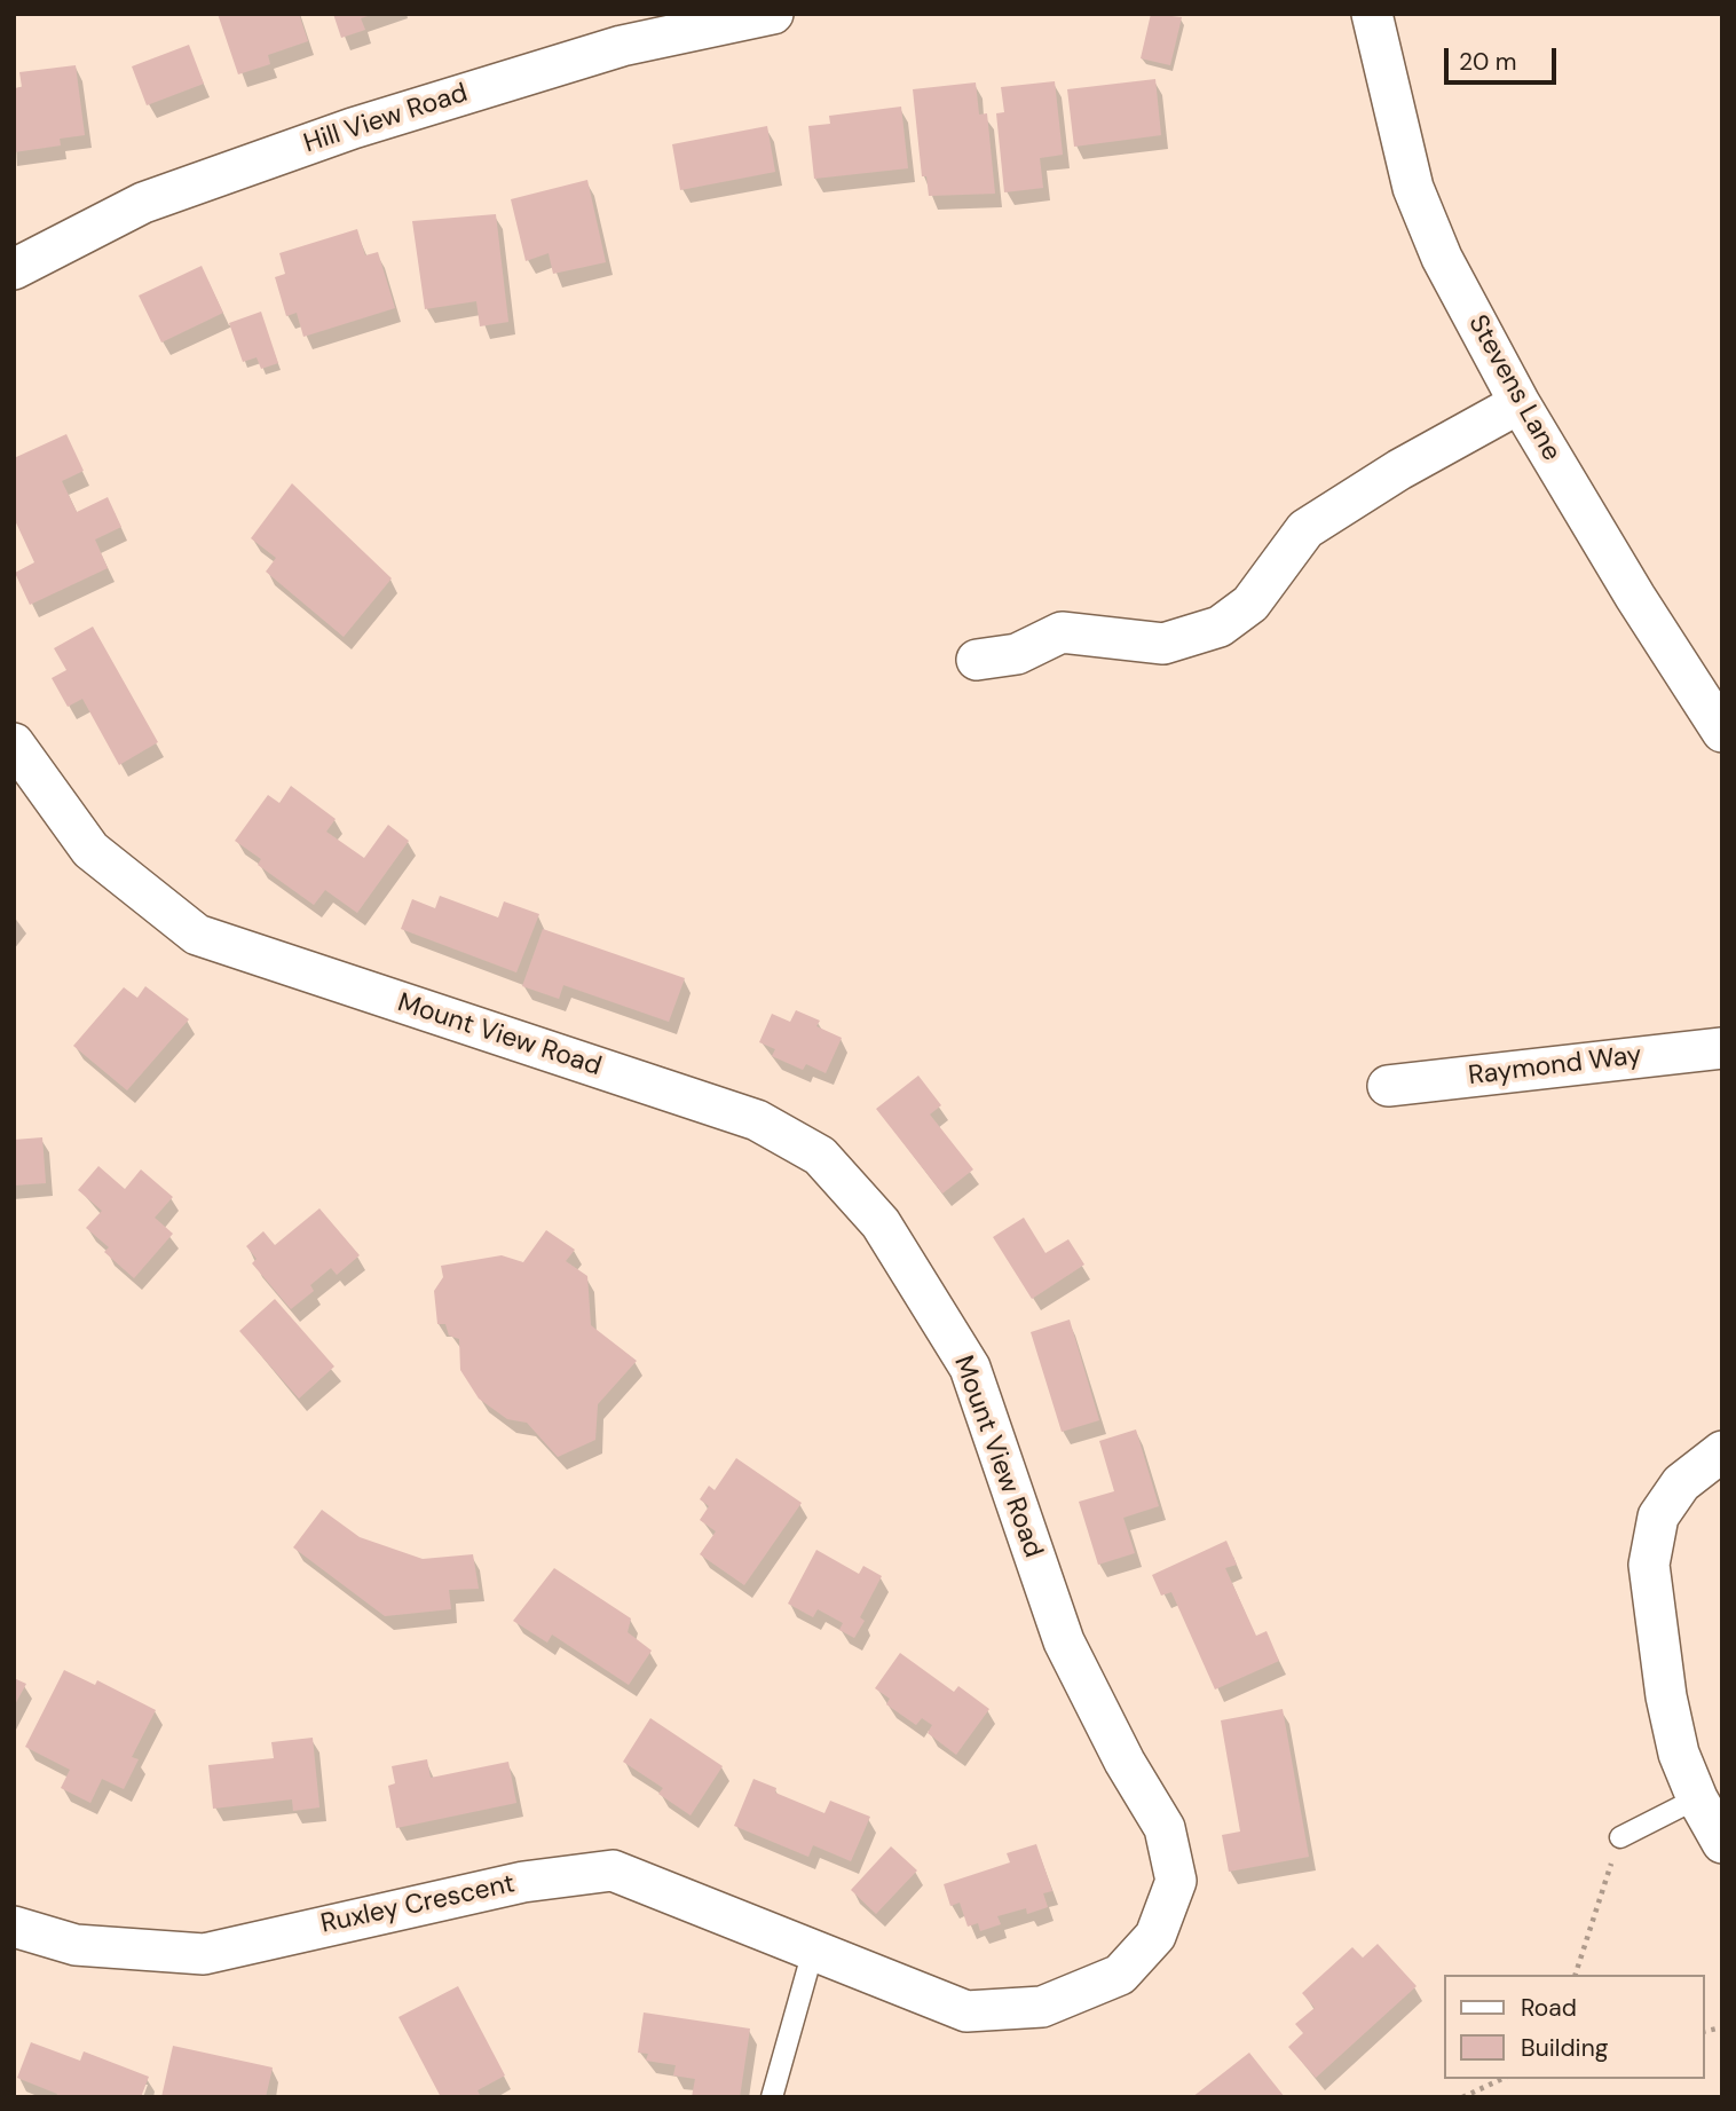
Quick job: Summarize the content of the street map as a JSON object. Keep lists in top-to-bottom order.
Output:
{
  "streets": {
    "street": [
      "Hill View Road",
      "Stevens Lane",
      "Mount View Road",
      "Raymond Way",
      "Ruxley Crescent"
    ]
  },
  "crossings": [
    ["Mount View Road", "Ruxley Crescent"]
  ],
  "legend": ["Road", "Building"],
  "scale_bar": "20 m"
}
